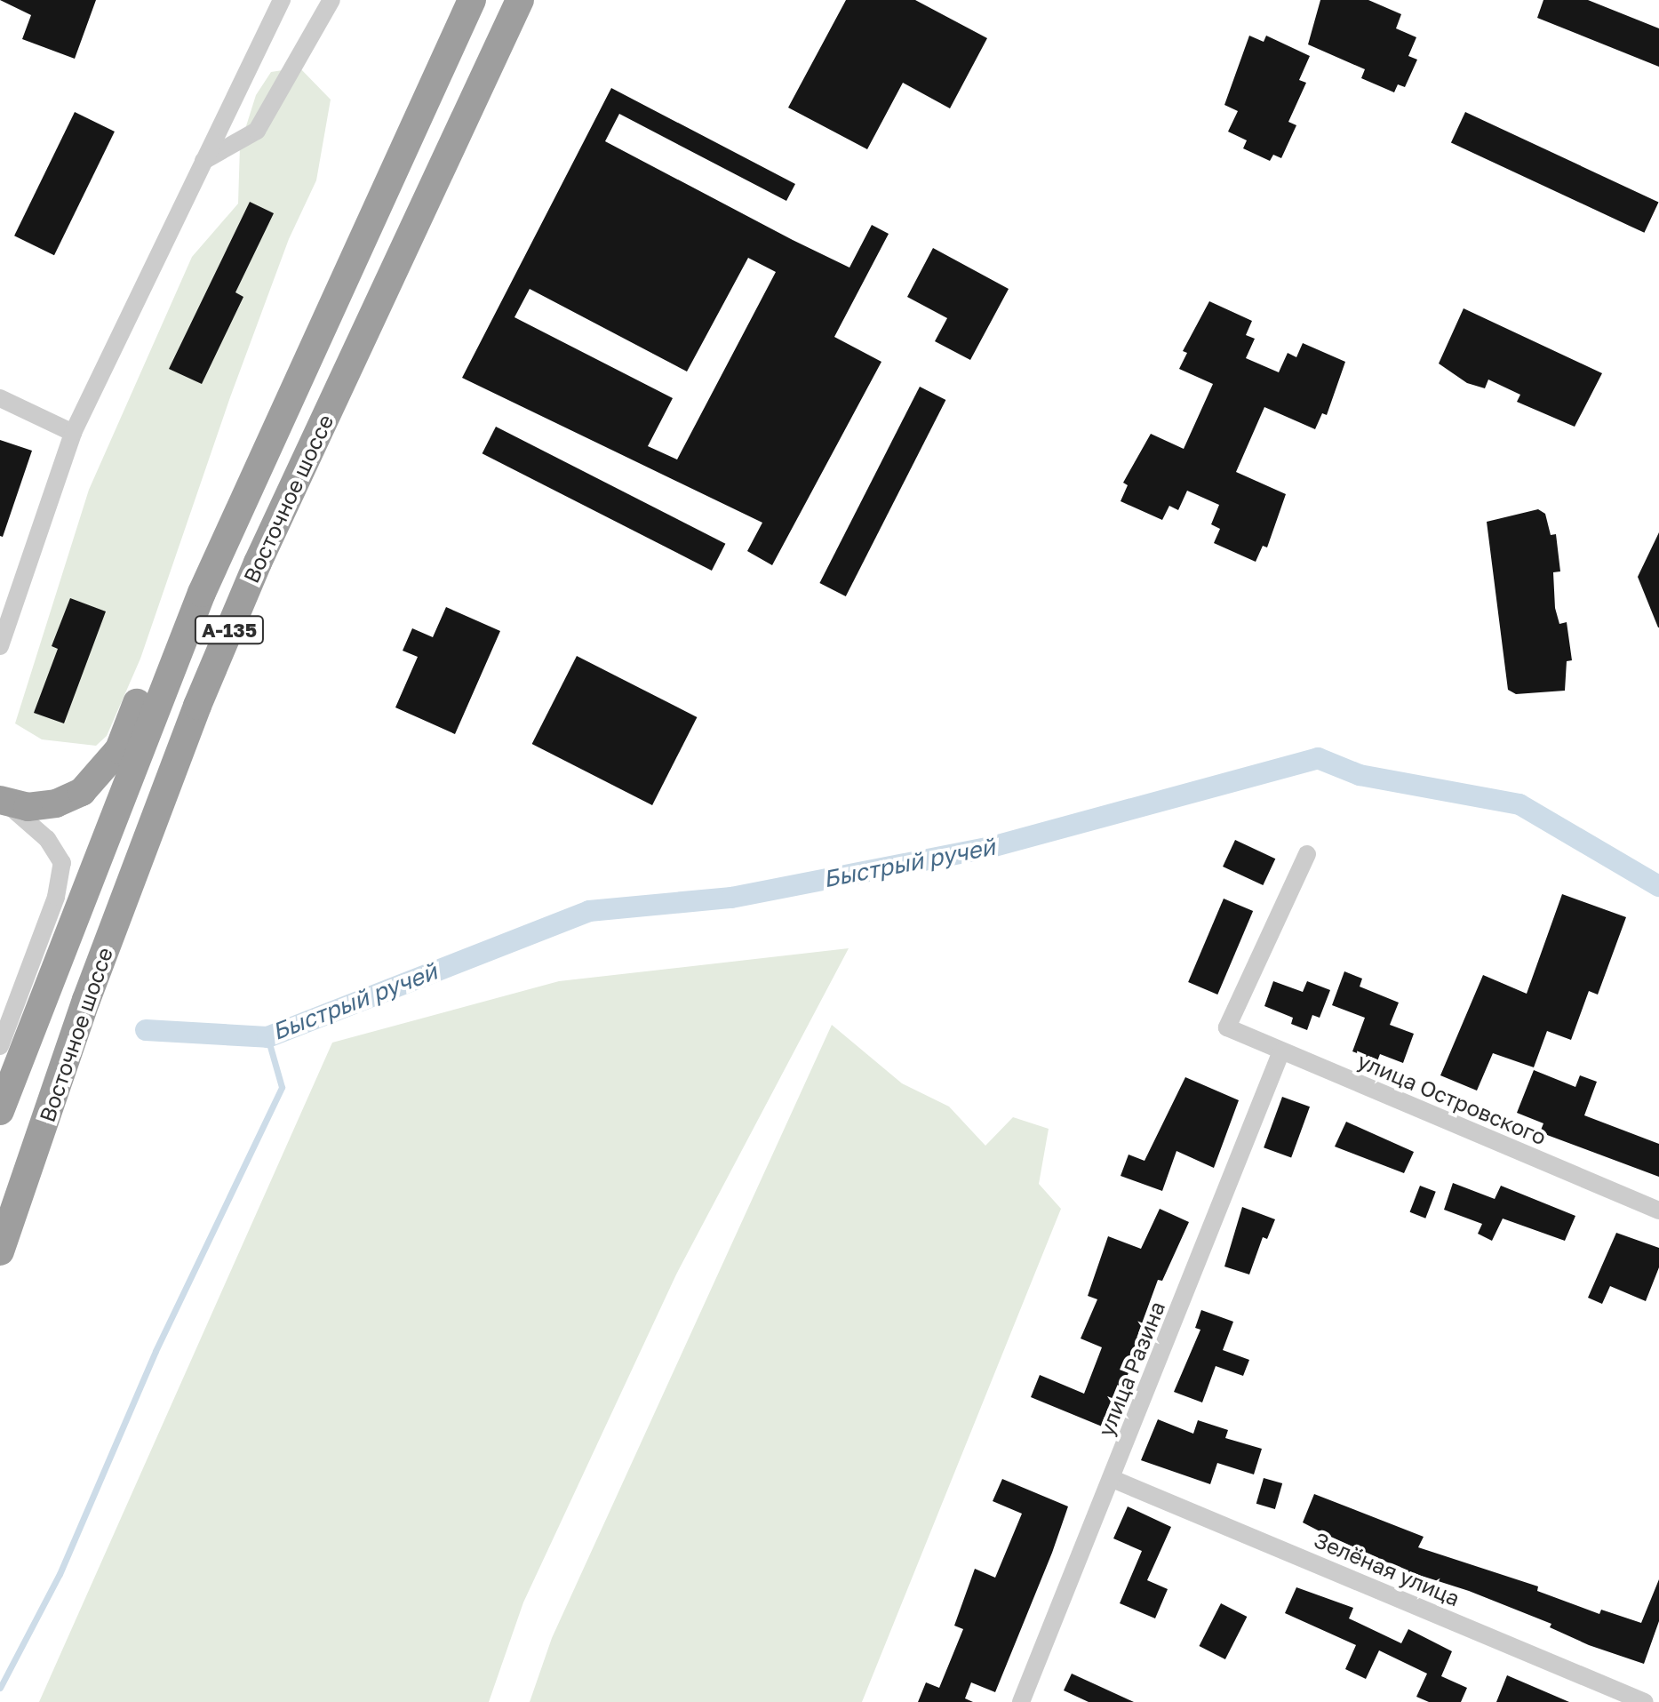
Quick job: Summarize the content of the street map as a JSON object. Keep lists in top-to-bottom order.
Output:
{
  "streets": {
    "highway": ["Восточное шоссе", "А-135"],
    "street": ["улица Островского", "улица Разина", "Зелёная улица"]
  },
  "crossings": [
    ["улица Островского", "улица Разина"],
    ["улица Разина", "Зелёная улица"]
  ],
  "water": ["Быстрый ручей"]
}
